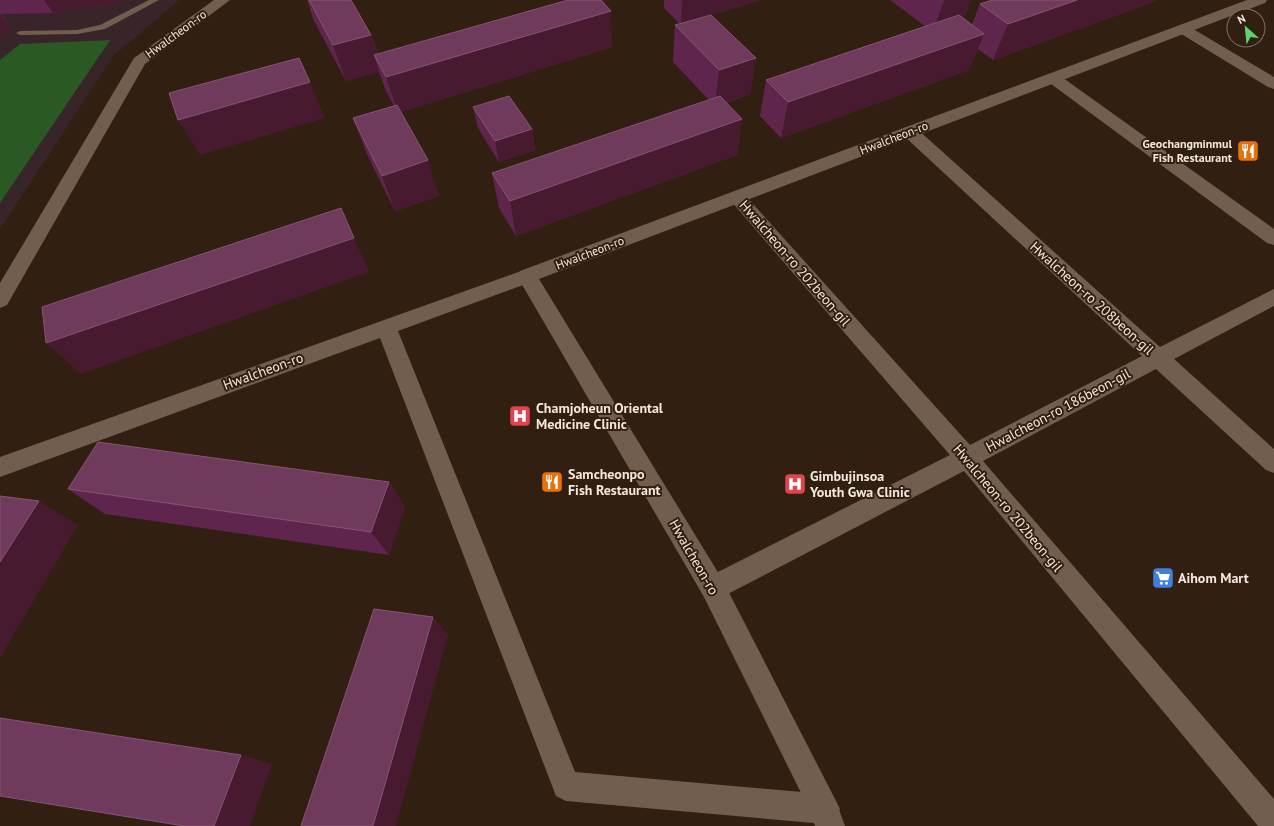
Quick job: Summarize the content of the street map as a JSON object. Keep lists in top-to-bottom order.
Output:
{
  "streets": {
    "street": [
      "Hwalcheon-ro",
      "Hwalcheon-ro 202beon-gil",
      "Hwalcheon-ro 208beon-gil",
      "Hwalcheon-ro 186beon-gil"
    ]
  },
  "crossings": [
    ["Hwalcheon-ro", "Hwalcheon-ro 202beon-gil"],
    ["Hwalcheon-ro", "Hwalcheon-ro 208beon-gil"],
    ["Hwalcheon-ro", "Hwalcheon-ro 186beon-gil"],
    ["Hwalcheon-ro 202beon-gil", "Hwalcheon-ro 186beon-gil"],
    ["Hwalcheon-ro 208beon-gil", "Hwalcheon-ro 186beon-gil"]
  ],
  "places": {
    "restaurant": ["Geochangminmul Fish Restaurant", "Samcheonpo Fish Restaurant"],
    "hospital": ["Chamjoheun Oriental Medicine Clinic", "Gimbujinsoa Youth Gwa Clinic"],
    "supermarket": ["Aihom Mart"]
  },
  "north": "top left"
}
